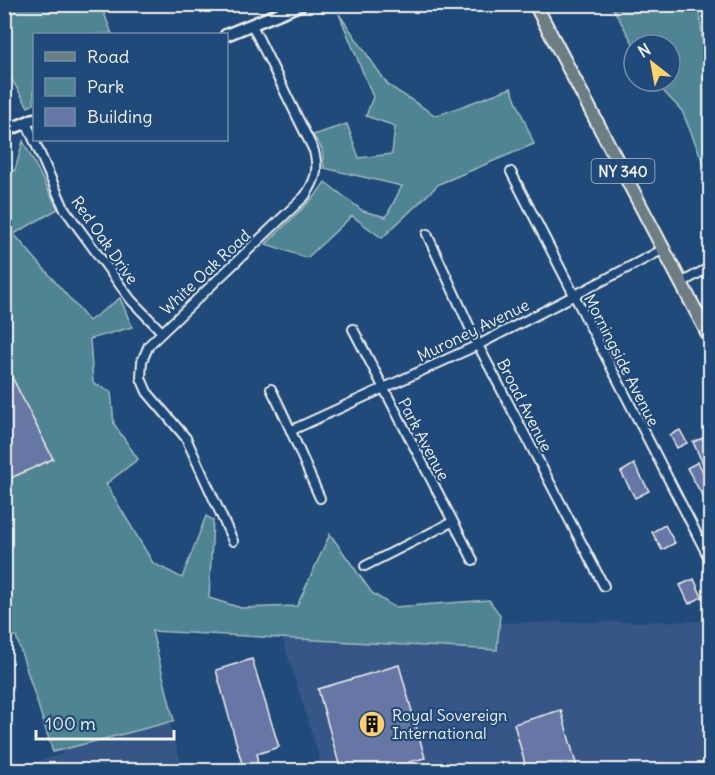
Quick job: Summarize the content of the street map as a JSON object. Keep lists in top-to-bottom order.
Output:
{
  "streets": {
    "main road": ["NY 340"],
    "street": [
      "Red Oak Drive",
      "White Oak Road",
      "Muroney Avenue",
      "Morningside Avenue",
      "Broad Avenue",
      "Park Avenue"
    ]
  },
  "crossings": [
    ["NY 340", "Muroney Avenue"],
    ["Red Oak Drive", "White Oak Road"],
    ["Muroney Avenue", "Morningside Avenue"],
    ["Muroney Avenue", "Broad Avenue"],
    ["Muroney Avenue", "Park Avenue"]
  ],
  "places": {
    "building": ["Royal Sovereign International"]
  },
  "legend": ["Road", "Park", "Building"],
  "scale_bar": "100 m",
  "north": "top left"
}
